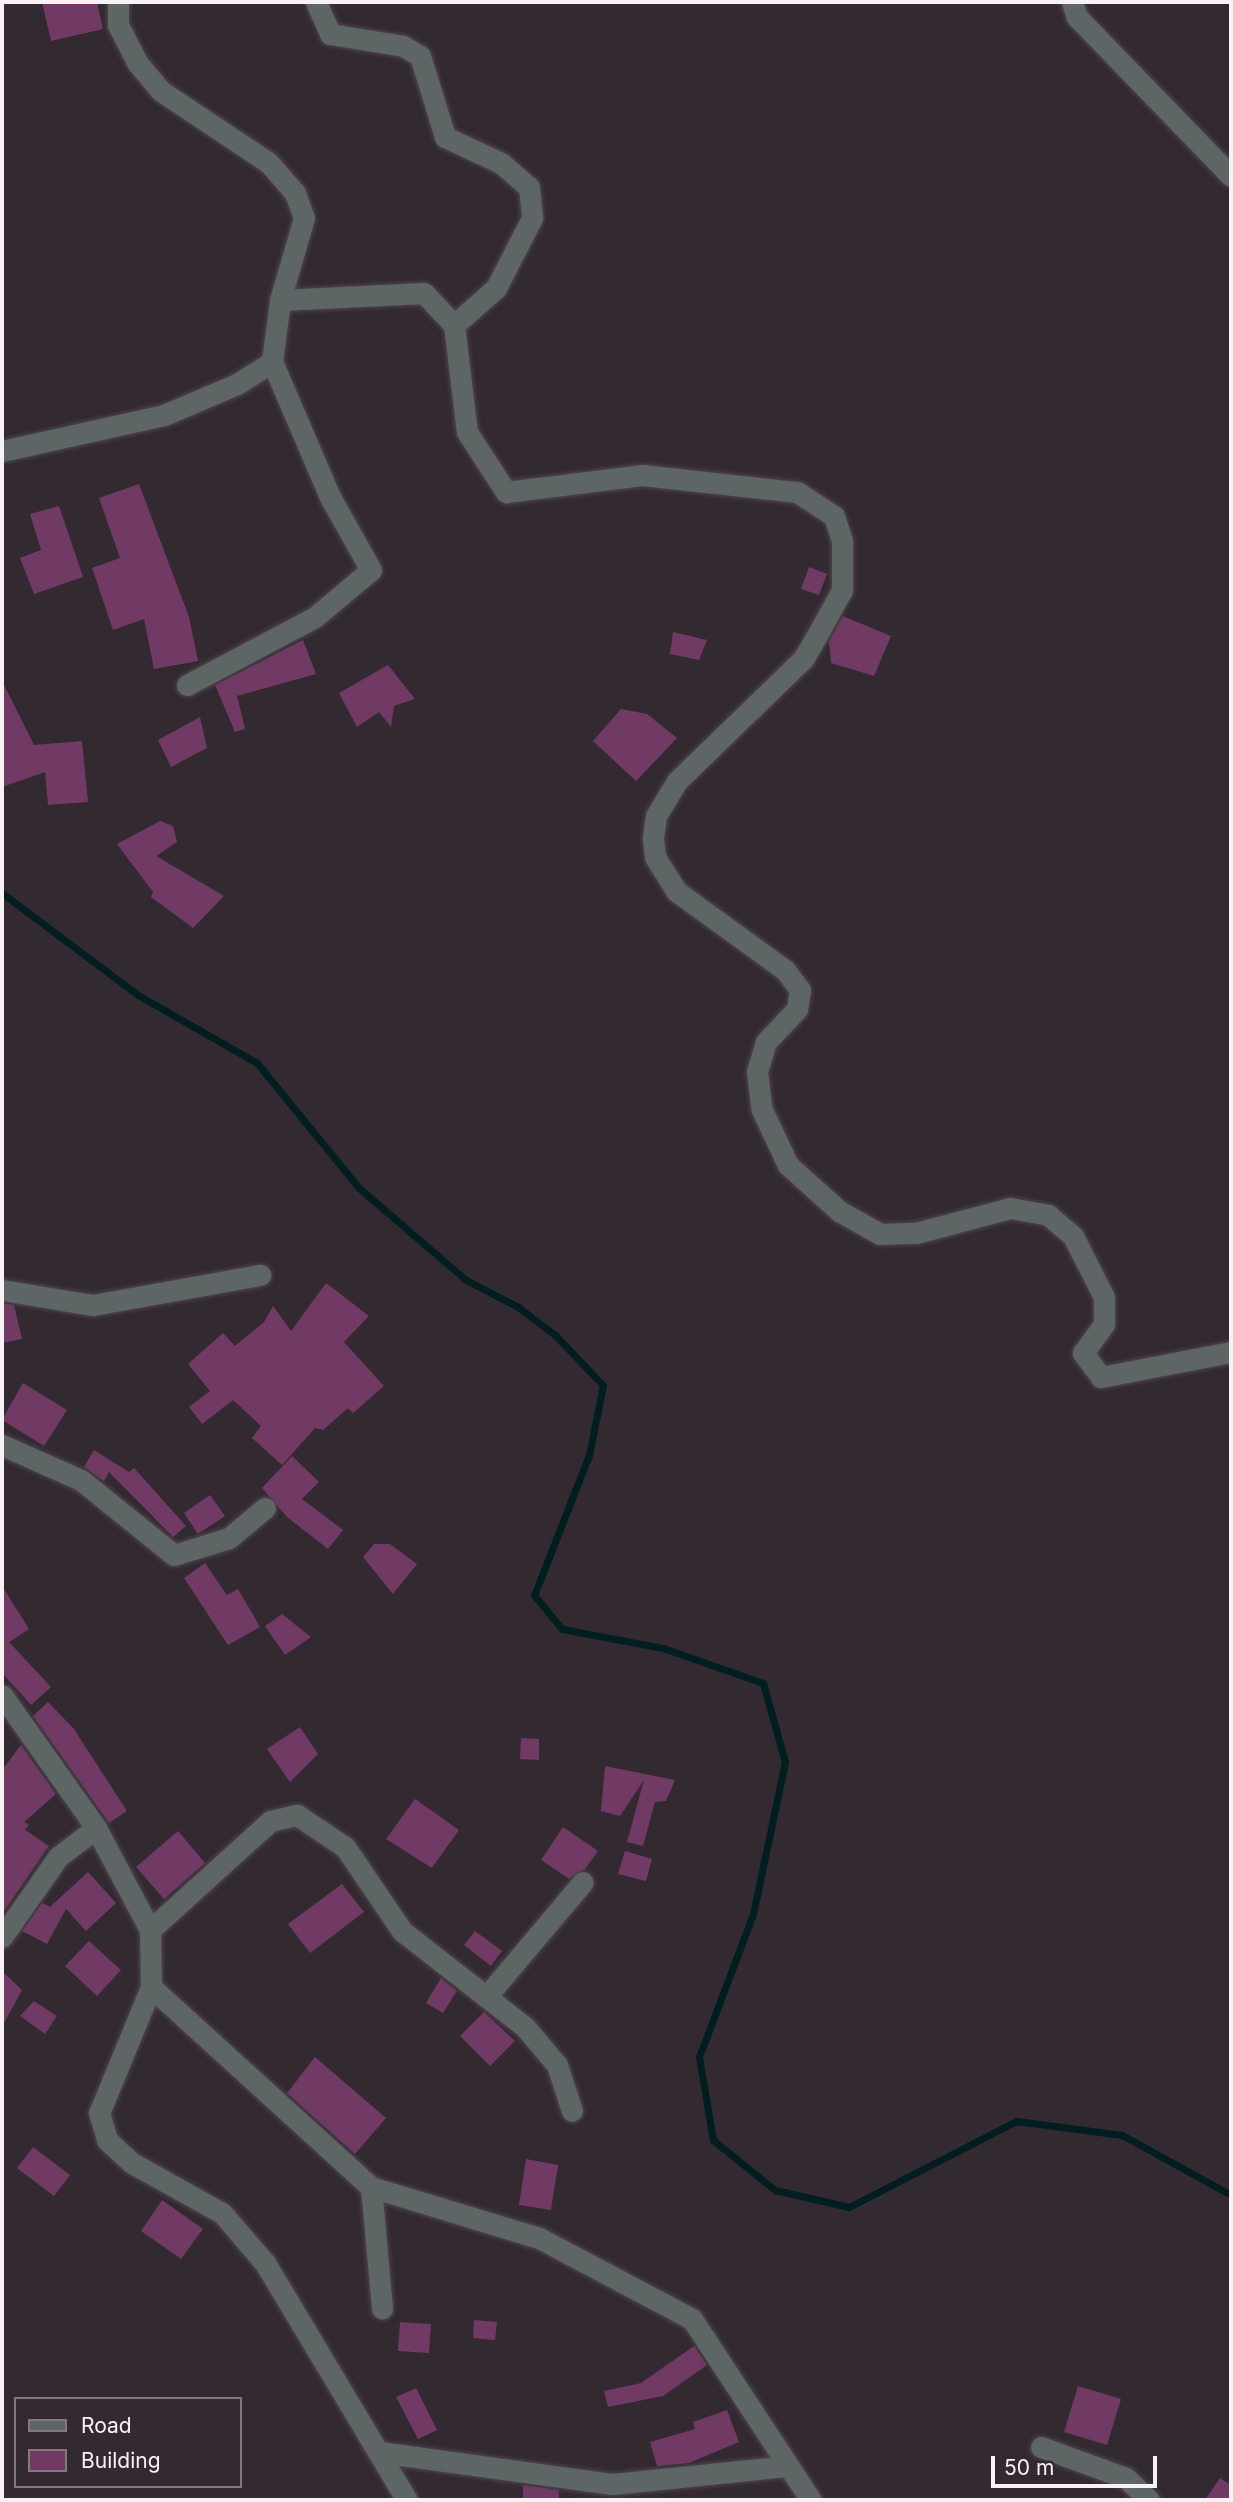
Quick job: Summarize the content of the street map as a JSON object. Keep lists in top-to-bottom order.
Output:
{
  "legend": ["Road", "Building"],
  "scale_bar": "50 m"
}
